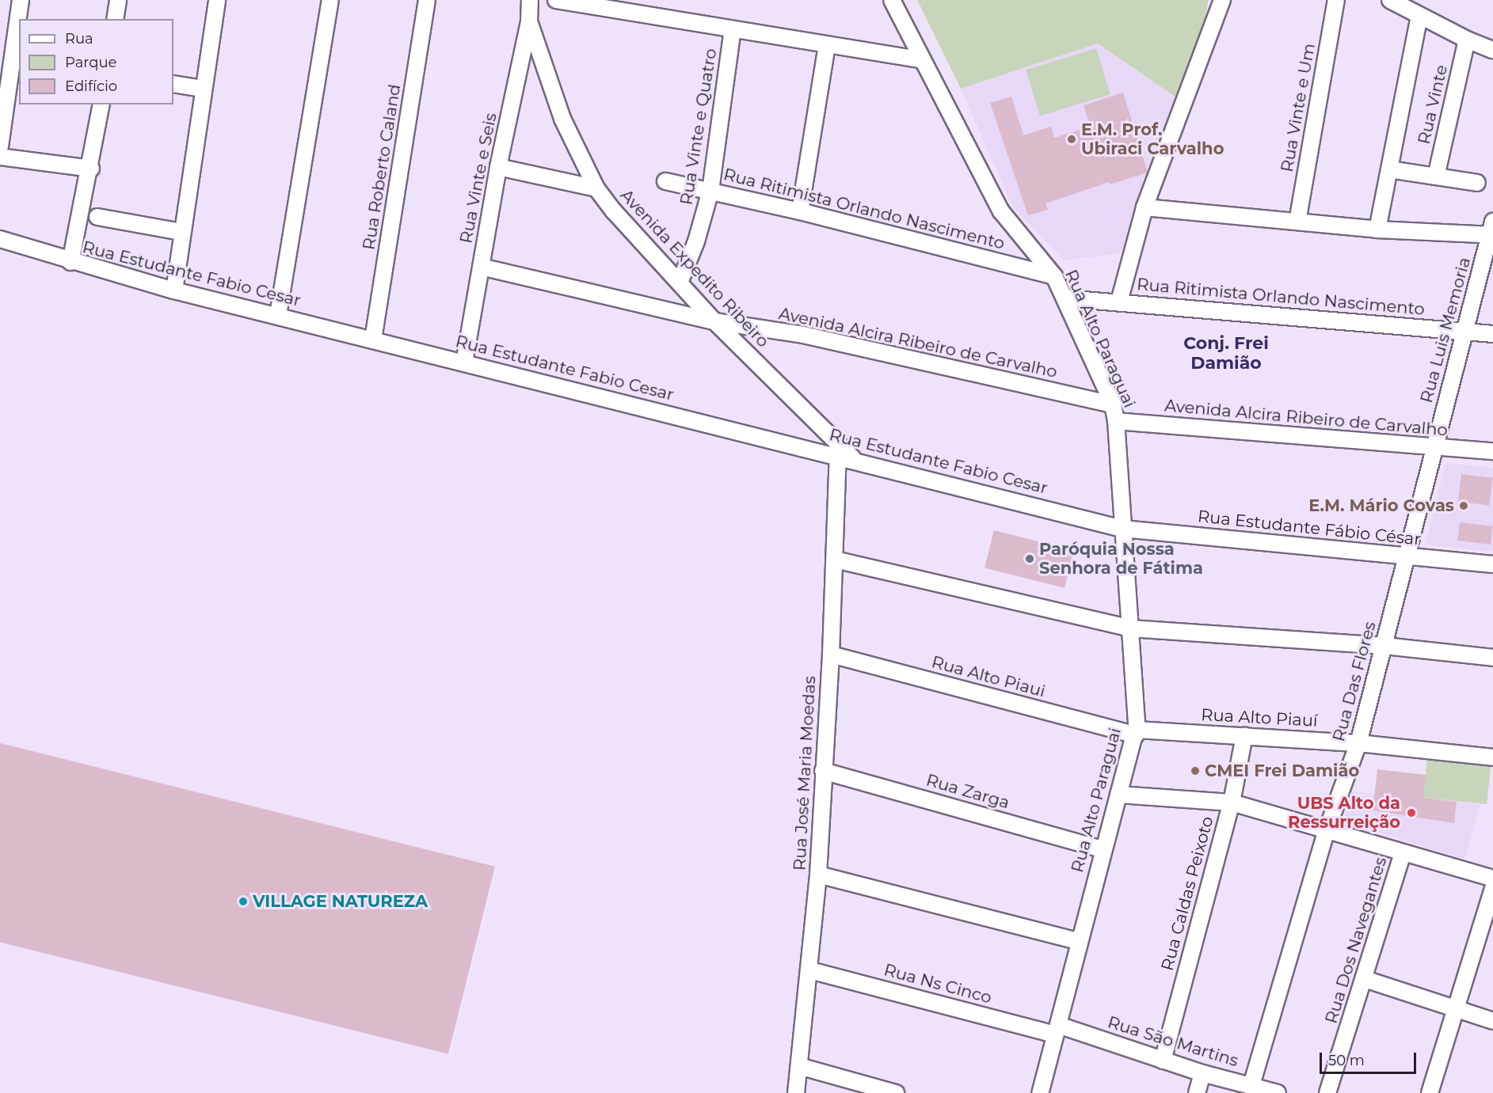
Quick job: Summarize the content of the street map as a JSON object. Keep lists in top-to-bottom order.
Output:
{
  "streets": {
    "street": [
      "Rua Vinte",
      "Rua Vinte e Um",
      "Rua Vinte e Quatro",
      "Rua Roberto Caland",
      "Rua Vinte e Seis",
      "Rua Ritimista Orlando Nascimento",
      "Avenida Expedito Ribeiro",
      "Rua Estudante Fabio Cesar",
      "Rua Luis Memoria",
      "Rua Alto Paraguai",
      "Avenida Alcira Ribeiro de Carvalho",
      "Rua Estudante Fábio César",
      "Rua Alto Piaui",
      "Rua Das Flores",
      "Rua Alto Piauí",
      "Rua José Maria Moedas",
      "Rua Zarga",
      "Rua Caldas Peixoto",
      "Rua Dos Navegantes",
      "Rua Ns Cinco",
      "Rua São Martins"
    ]
  },
  "crossings": [
    ["Rua Vinte e Quatro", "Rua Ritimista Orlando Nascimento"],
    ["Rua Vinte e Quatro", "Avenida Expedito Ribeiro"],
    ["Rua Roberto Caland", "Rua Estudante Fabio Cesar"],
    ["Rua Vinte e Seis", "Avenida Expedito Ribeiro"],
    ["Rua Vinte e Seis", "Rua Estudante Fabio Cesar"],
    ["Rua Vinte e Seis", "Avenida Alcira Ribeiro de Carvalho"],
    ["Rua Ritimista Orlando Nascimento", "Rua Luis Memoria"],
    ["Rua Ritimista Orlando Nascimento", "Rua Alto Paraguai"],
    ["Avenida Expedito Ribeiro", "Rua Estudante Fabio Cesar"],
    ["Avenida Expedito Ribeiro", "Avenida Alcira Ribeiro de Carvalho"],
    ["Rua Estudante Fabio Cesar", "Rua Alto Paraguai"],
    ["Rua Estudante Fabio Cesar", "Rua Estudante Fábio César"],
    ["Rua Estudante Fabio Cesar", "Rua José Maria Moedas"],
    ["Rua Luis Memoria", "Avenida Alcira Ribeiro de Carvalho"],
    ["Rua Luis Memoria", "Rua Das Flores"],
    ["Rua Alto Paraguai", "Avenida Alcira Ribeiro de Carvalho"],
    ["Rua Alto Paraguai", "Rua Estudante Fábio César"],
    ["Rua Alto Paraguai", "Rua Alto Piaui"],
    ["Rua Alto Paraguai", "Rua Alto Piauí"],
    ["Rua Alto Paraguai", "Rua Zarga"],
    ["Rua Alto Paraguai", "Rua Ns Cinco"],
    ["Rua Alto Paraguai", "Rua São Martins"],
    ["Avenida Alcira Ribeiro de Carvalho", "Rua Das Flores"],
    ["Rua Estudante Fábio César", "Rua Das Flores"],
    ["Rua Alto Piaui", "Rua Alto Piauí"],
    ["Rua Alto Piaui", "Rua José Maria Moedas"],
    ["Rua Das Flores", "Rua Alto Piauí"],
    ["Rua Das Flores", "Rua São Martins"],
    ["Rua Alto Piauí", "Rua Caldas Peixoto"],
    ["Rua José Maria Moedas", "Rua Zarga"],
    ["Rua José Maria Moedas", "Rua Ns Cinco"],
    ["Rua Caldas Peixoto", "Rua São Martins"],
    ["Rua Ns Cinco", "Rua São Martins"]
  ],
  "districts": ["Conj. Frei Damião"],
  "places": [
    "E.M. Prof. Ubiraci Carvalho",
    "E.M. Mário Covas",
    "Paróquia Nossa Senhora de Fátima",
    "CMEI Frei Damião",
    "UBS Alto da Ressurreição",
    "VILLAGE NATUREZA"
  ],
  "legend": ["Rua", "Parque", "Edifício"],
  "scale_bar": "50 m"
}
